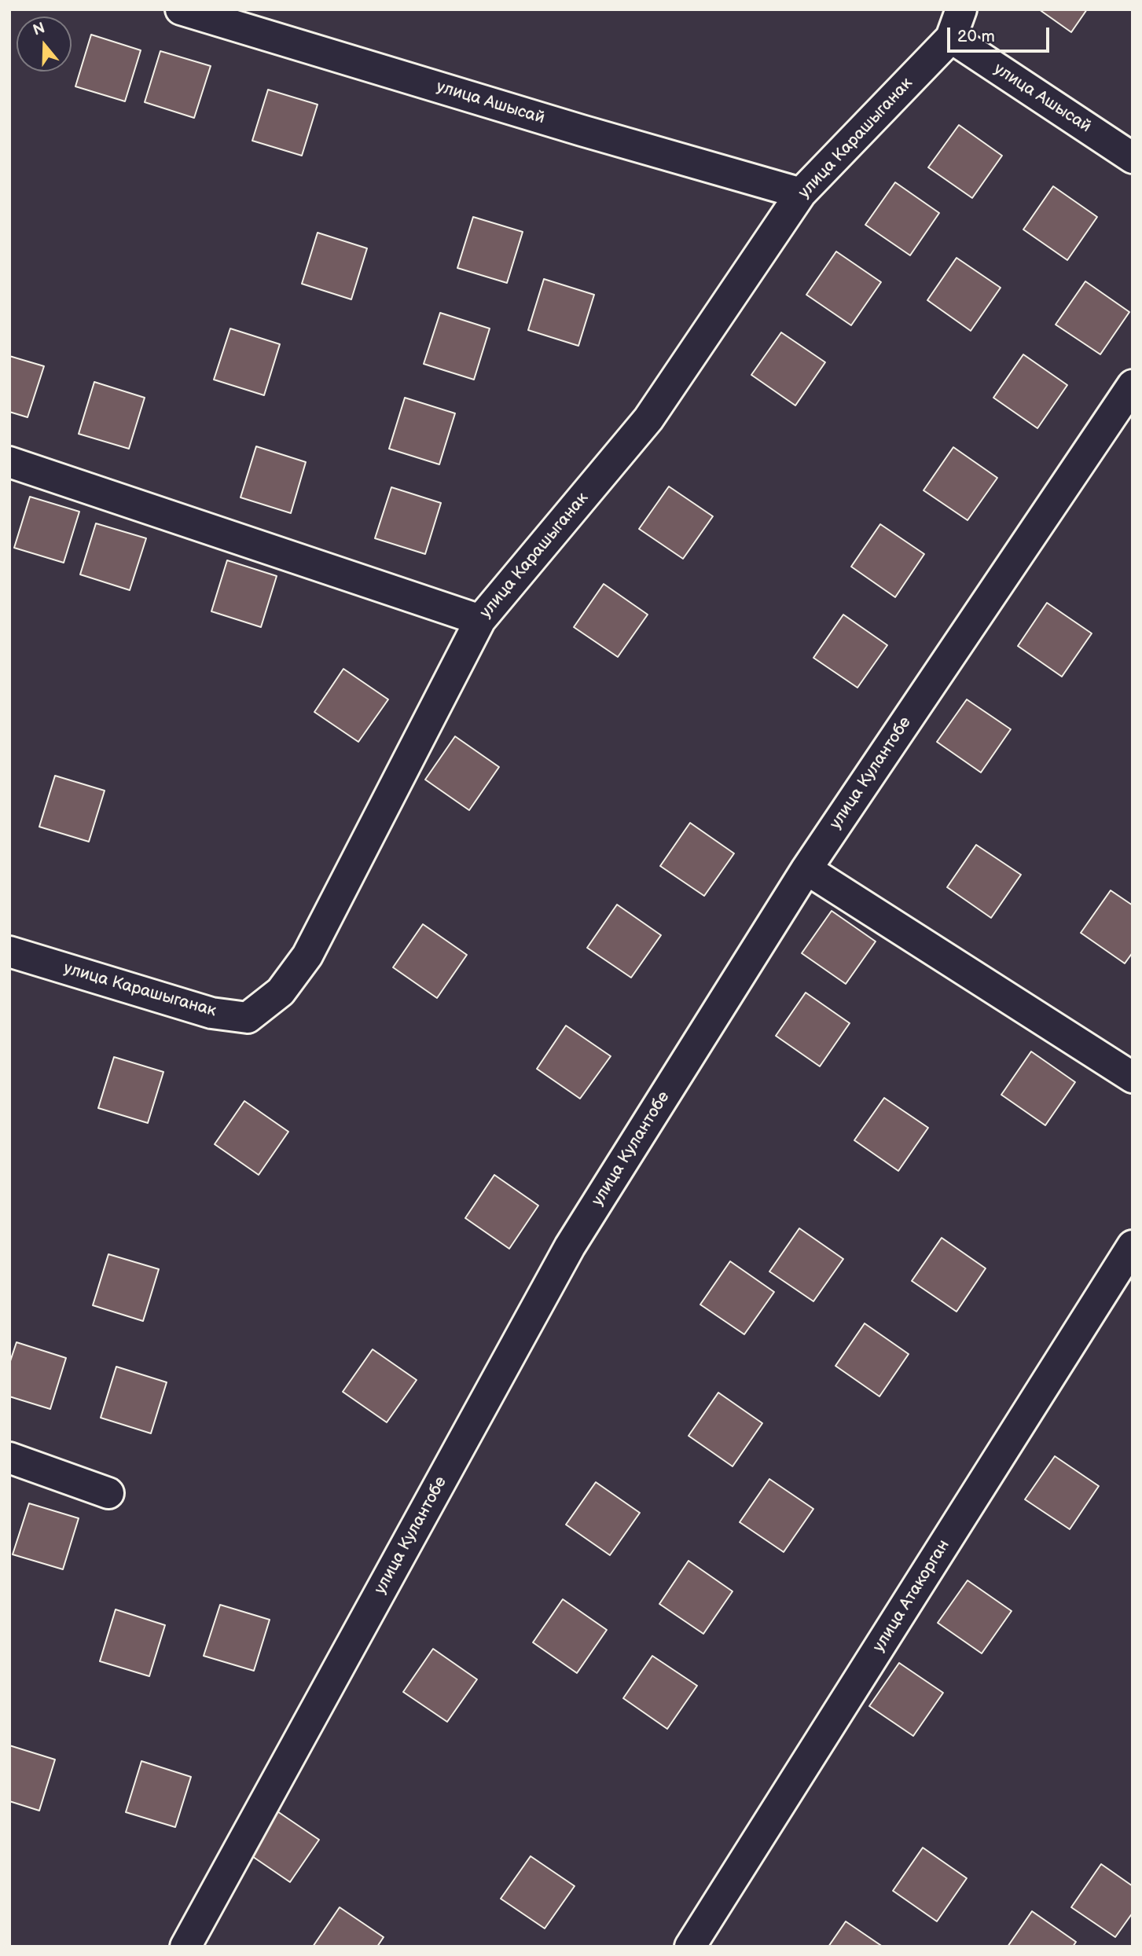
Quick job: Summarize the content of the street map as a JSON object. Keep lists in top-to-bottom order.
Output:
{
  "streets": {
    "street": [
      "улица Ашысай",
      "улица Карашыганак",
      "улица Кулантобе",
      "улица Атакорган"
    ]
  },
  "crossings": [
    ["улица Ашысай", "улица Карашыганак"]
  ],
  "scale_bar": "20 m",
  "north": "top"
}
